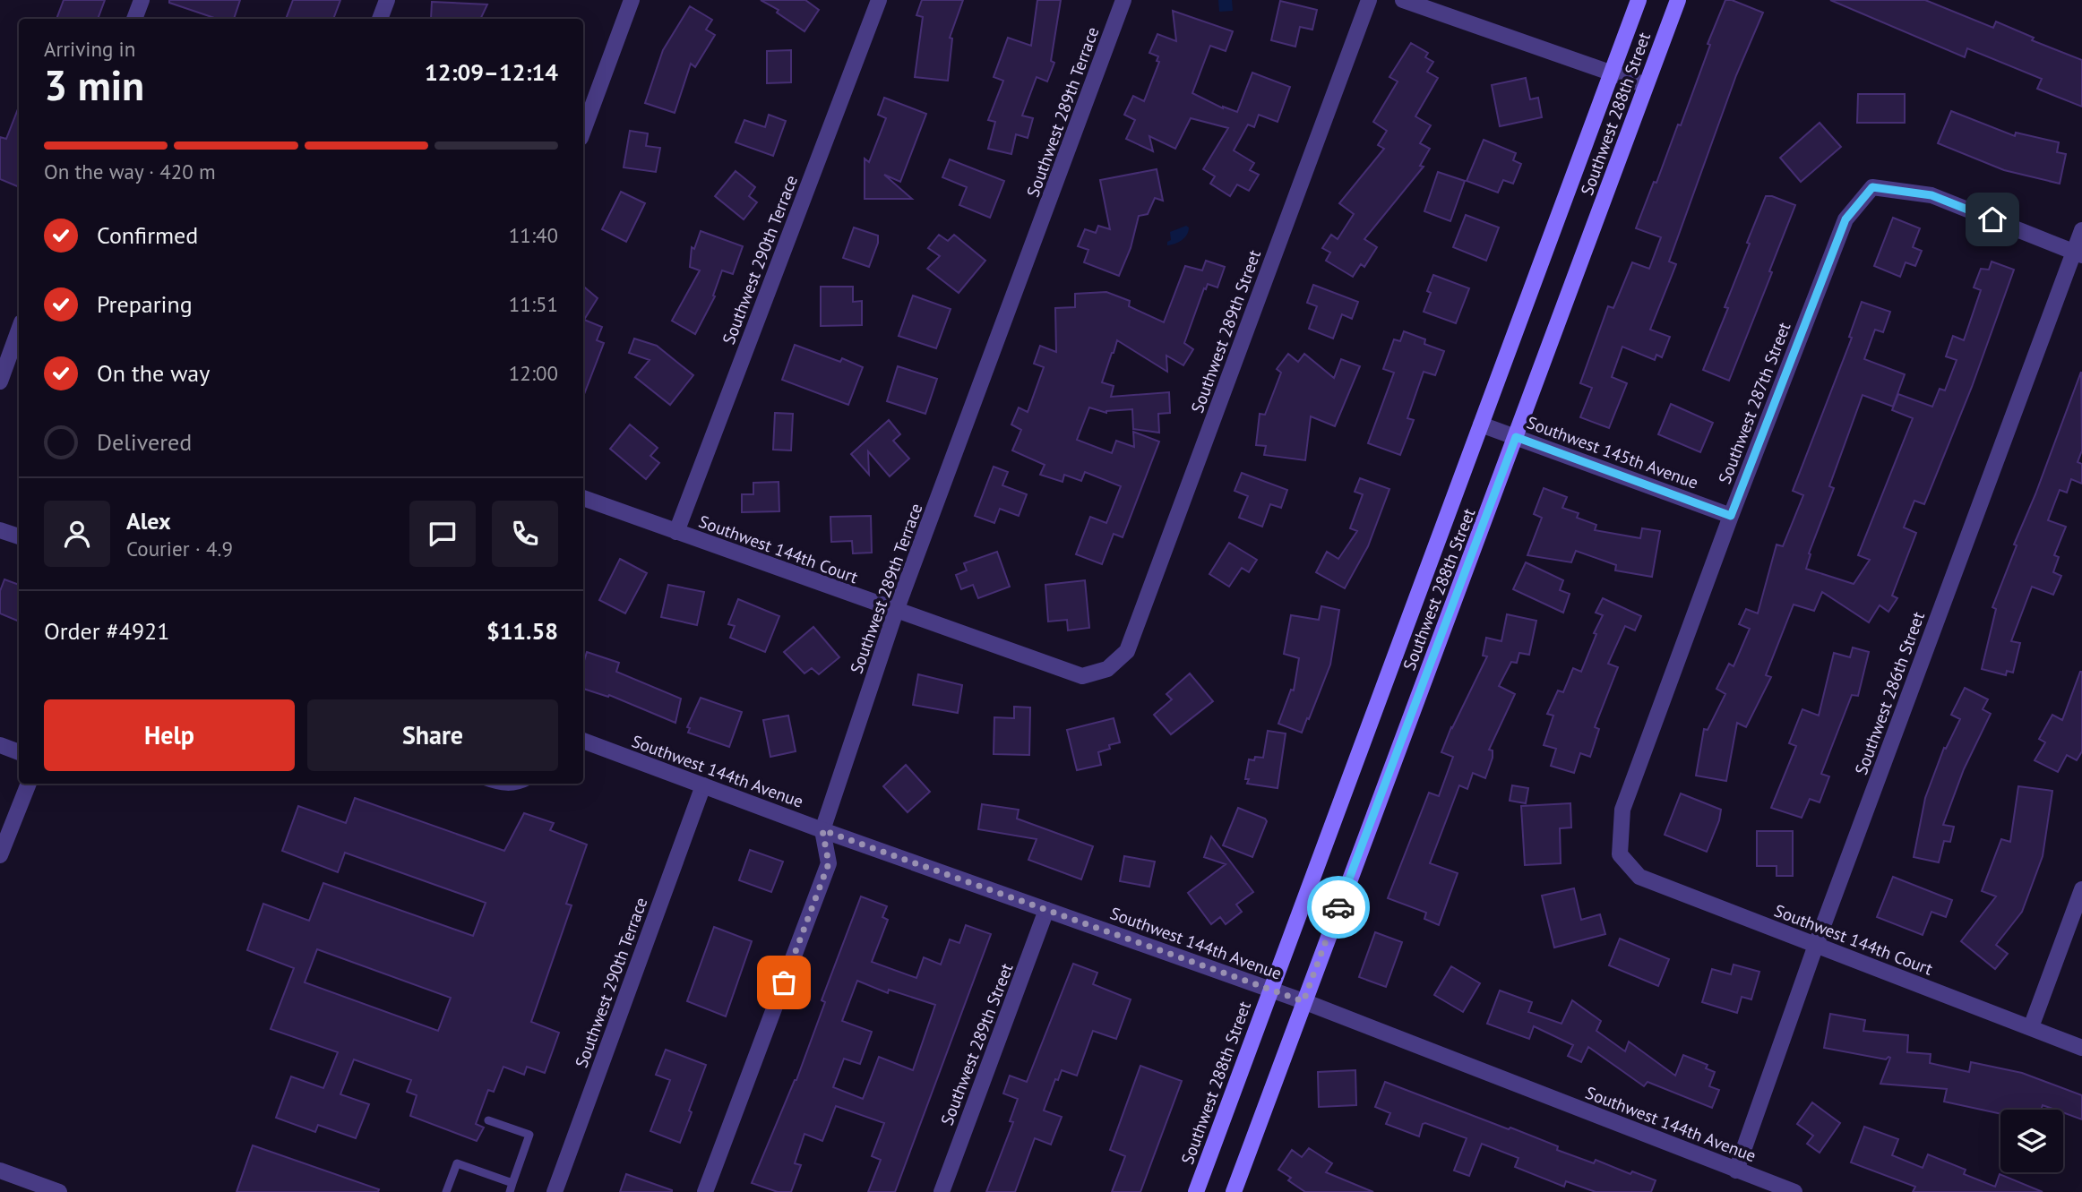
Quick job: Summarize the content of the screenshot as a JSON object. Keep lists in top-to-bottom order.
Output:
{
  "streets": {
    "main road": ["Southwest 288th Street"],
    "street": [
      "Southwest 289th Terrace",
      "Southwest 290th Terrace",
      "Southwest 289th Street",
      "Southwest 287th Street",
      "Southwest 145th Avenue",
      "Southwest 144th Court",
      "Southwest 286th Street",
      "Southwest 144th Avenue"
    ]
  },
  "crossings": [
    ["Southwest 289th Terrace", "Southwest 144th Court"],
    ["Southwest 289th Terrace", "Southwest 144th Avenue"],
    ["Southwest 288th Street", "Southwest 145th Avenue"],
    ["Southwest 288th Street", "Southwest 144th Avenue"],
    ["Southwest 290th Terrace", "Southwest 144th Court"],
    ["Southwest 290th Terrace", "Southwest 144th Avenue"],
    ["Southwest 289th Street", "Southwest 144th Court"],
    ["Southwest 289th Street", "Southwest 144th Avenue"],
    ["Southwest 287th Street", "Southwest 145th Avenue"],
    ["Southwest 287th Street", "Southwest 144th Court"],
    ["Southwest 287th Street", "Southwest 286th Street"],
    ["Southwest 144th Court", "Southwest 286th Street"],
    ["Southwest 286th Street", "Southwest 144th Avenue"]
  ],
  "page": {
    "heading": ["3 min", "Arriving in", "12:09–12:14"],
    "panel": [
      "Alex",
      "Courier · 4.9",
      "Order #4921",
      "$11.58"
    ],
    "bar": "On the way · 420 m",
    "list": [
      ["Confirmed", "11:40"],
      ["Preparing", "11:51"],
      ["On the way", "12:00"],
      "Delivered"
    ],
    "buttons": ["Help", "Share"]
  }
}
